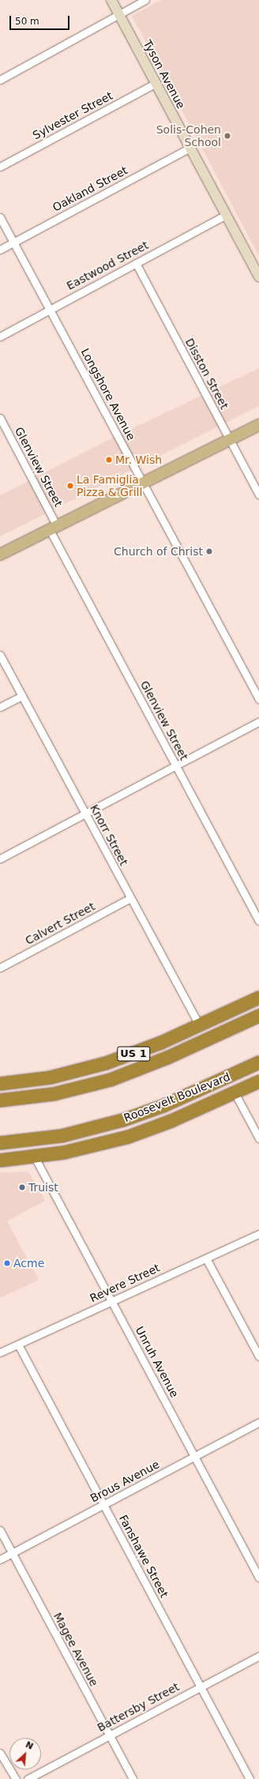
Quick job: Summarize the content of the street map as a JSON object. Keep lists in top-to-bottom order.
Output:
{
  "streets": {
    "highway": ["US 1", "Roosevelt Boulevard"],
    "street": [
      "Tyson Avenue",
      "Sylvester Street",
      "Oakland Street",
      "Eastwood Street",
      "Disston Street",
      "Longshore Avenue",
      "Glenview Street",
      "Knorr Street",
      "Calvert Street",
      "Revere Street",
      "Unruh Avenue",
      "Brous Avenue",
      "Fanshawe Street",
      "Magee Avenue",
      "Battersby Street"
    ]
  },
  "crossings": [
    ["Tyson Avenue", "Sylvester Street"],
    ["Tyson Avenue", "Oakland Street"],
    ["Tyson Avenue", "Eastwood Street"],
    ["Oakland Street", "Longshore Avenue"],
    ["Eastwood Street", "Disston Street"],
    ["Eastwood Street", "Longshore Avenue"],
    ["Knorr Street", "Calvert Street"],
    ["Knorr Street", "US 1"],
    ["Roosevelt Boulevard", "Unruh Avenue"],
    ["Revere Street", "Unruh Avenue"],
    ["Revere Street", "Fanshawe Street"],
    ["Unruh Avenue", "Brous Avenue"],
    ["Brous Avenue", "Fanshawe Street"],
    ["Brous Avenue", "Magee Avenue"],
    ["Fanshawe Street", "Battersby Street"],
    ["Magee Avenue", "Battersby Street"]
  ],
  "places": [
    "Solis-Cohen School",
    "Mr. Wish",
    "La Famiglia Pizza & Grill",
    "Church of Christ",
    "Truist",
    "Acme"
  ],
  "scale_bar": "50 m",
  "north": "top right"
}
